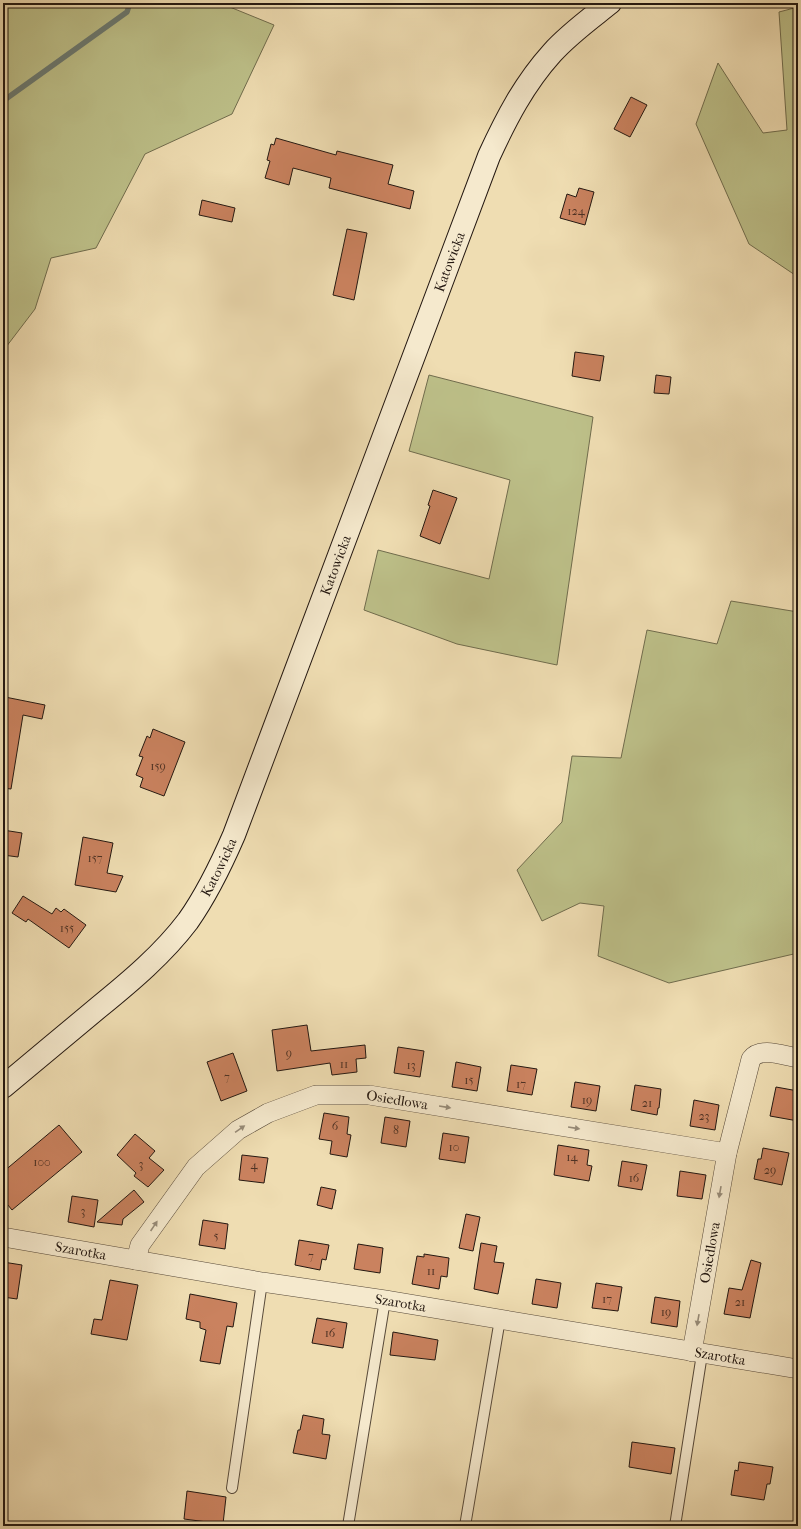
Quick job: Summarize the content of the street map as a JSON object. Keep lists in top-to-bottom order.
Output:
{
  "streets": {
    "main road": ["Katowicka"],
    "street": ["Osiedlowa", "Szarotka"]
  },
  "crossings": [
    ["Osiedlowa", "Szarotka"]
  ],
  "house_numbers": [
    "124",
    "159",
    "157",
    "155",
    "9",
    "11",
    "13",
    "7",
    "15",
    "17",
    "19",
    "21",
    "23",
    "6",
    "8",
    "10",
    "14",
    "100",
    "3",
    "4",
    "29",
    "16",
    "3",
    "5",
    "7",
    "11",
    "17",
    "21",
    "19",
    "16"
  ]
}
